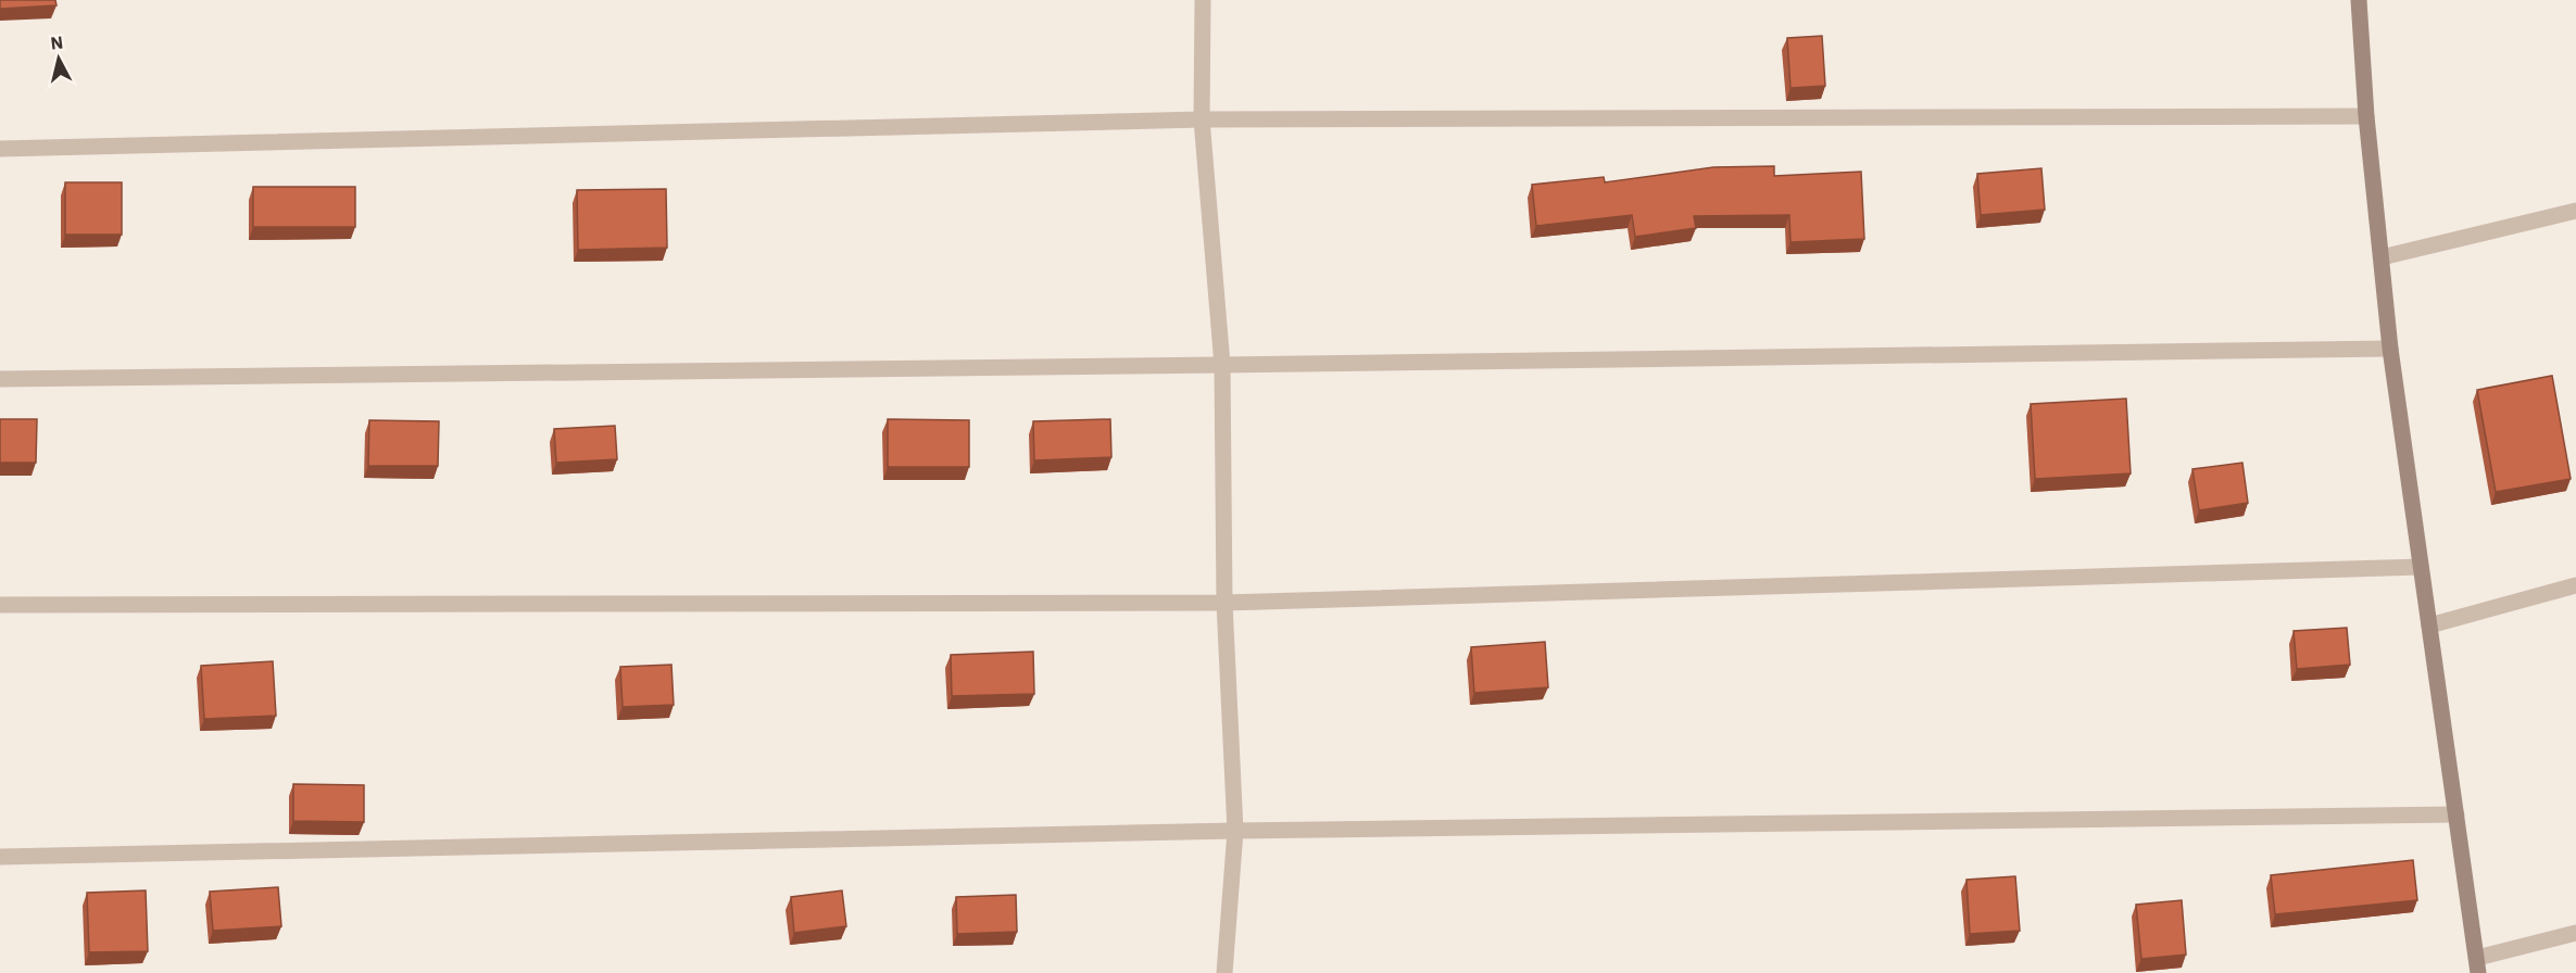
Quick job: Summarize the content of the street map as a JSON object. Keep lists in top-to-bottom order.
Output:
{
  "north": "top"
}
